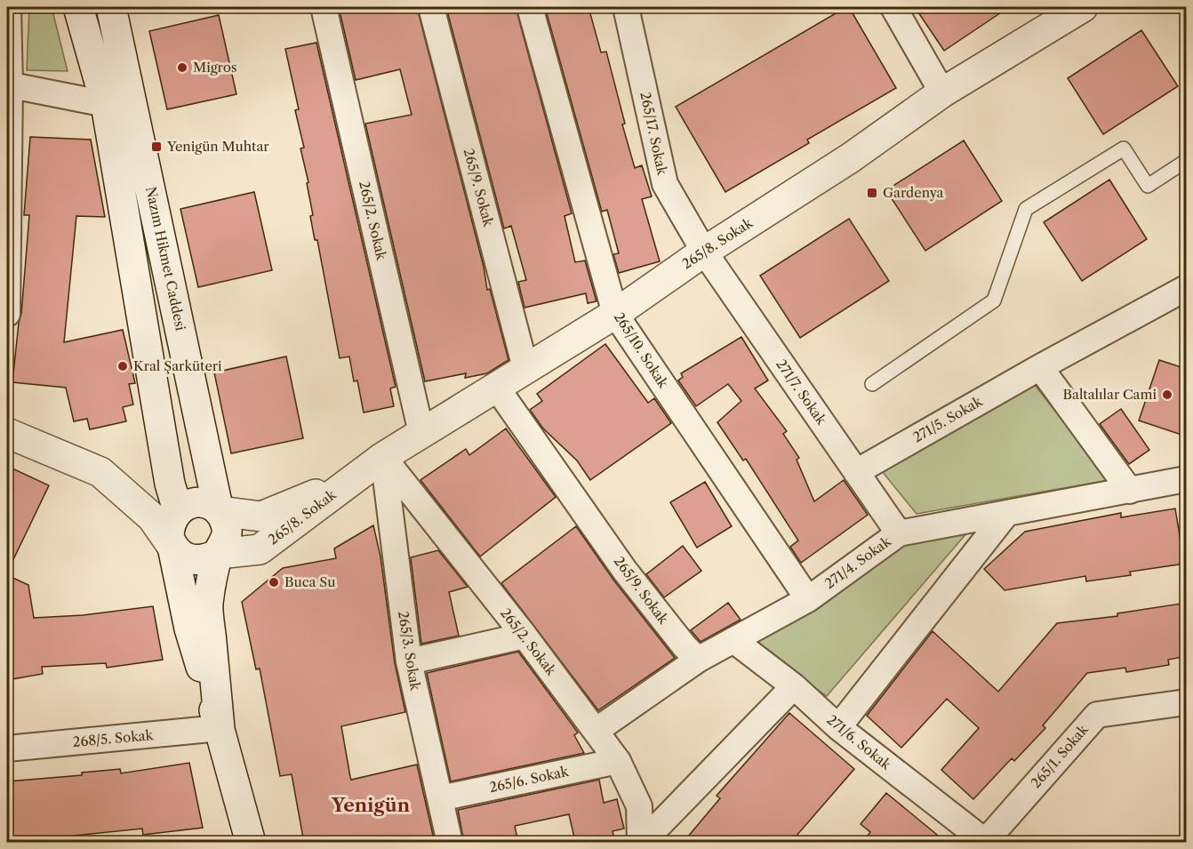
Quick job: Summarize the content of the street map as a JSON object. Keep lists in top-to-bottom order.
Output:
{
  "streets": {
    "main road": ["265/8. Sokak", "Nazım Hikmet Caddesi"],
    "street": [
      "265/17. Sokak",
      "265/9. Sokak",
      "265/2. Sokak",
      "265/10. Sokak",
      "271/7. Sokak",
      "271/5. Sokak",
      "271/4. Sokak",
      "265/3. Sokak",
      "268/5. Sokak",
      "271/6. Sokak",
      "265/1. Sokak",
      "265/6. Sokak"
    ]
  },
  "crossings": [
    ["265/17. Sokak", "265/8. Sokak"],
    ["265/17. Sokak", "271/7. Sokak"],
    ["265/9. Sokak", "265/8. Sokak"],
    ["265/9. Sokak", "271/4. Sokak"],
    ["265/2. Sokak", "265/8. Sokak"],
    ["265/2. Sokak", "271/4. Sokak"],
    ["265/2. Sokak", "265/3. Sokak"],
    ["265/2. Sokak", "265/6. Sokak"],
    ["265/8. Sokak", "Nazım Hikmet Caddesi"],
    ["265/8. Sokak", "265/10. Sokak"],
    ["265/8. Sokak", "271/7. Sokak"],
    ["265/8. Sokak", "265/3. Sokak"],
    ["265/10. Sokak", "271/4. Sokak"],
    ["271/7. Sokak", "271/5. Sokak"],
    ["271/7. Sokak", "271/4. Sokak"],
    ["271/4. Sokak", "271/6. Sokak"],
    ["265/3. Sokak", "265/6. Sokak"],
    ["271/6. Sokak", "265/1. Sokak"]
  ],
  "districts": ["Yenigün"],
  "places": {
    "other": [
      "Migros",
      "Kral Şarküteri",
      "Baltalılar Cami",
      "Buca Su"
    ],
    "transit": ["Yenigün Muhtar", "Gardenya"]
  }
}
